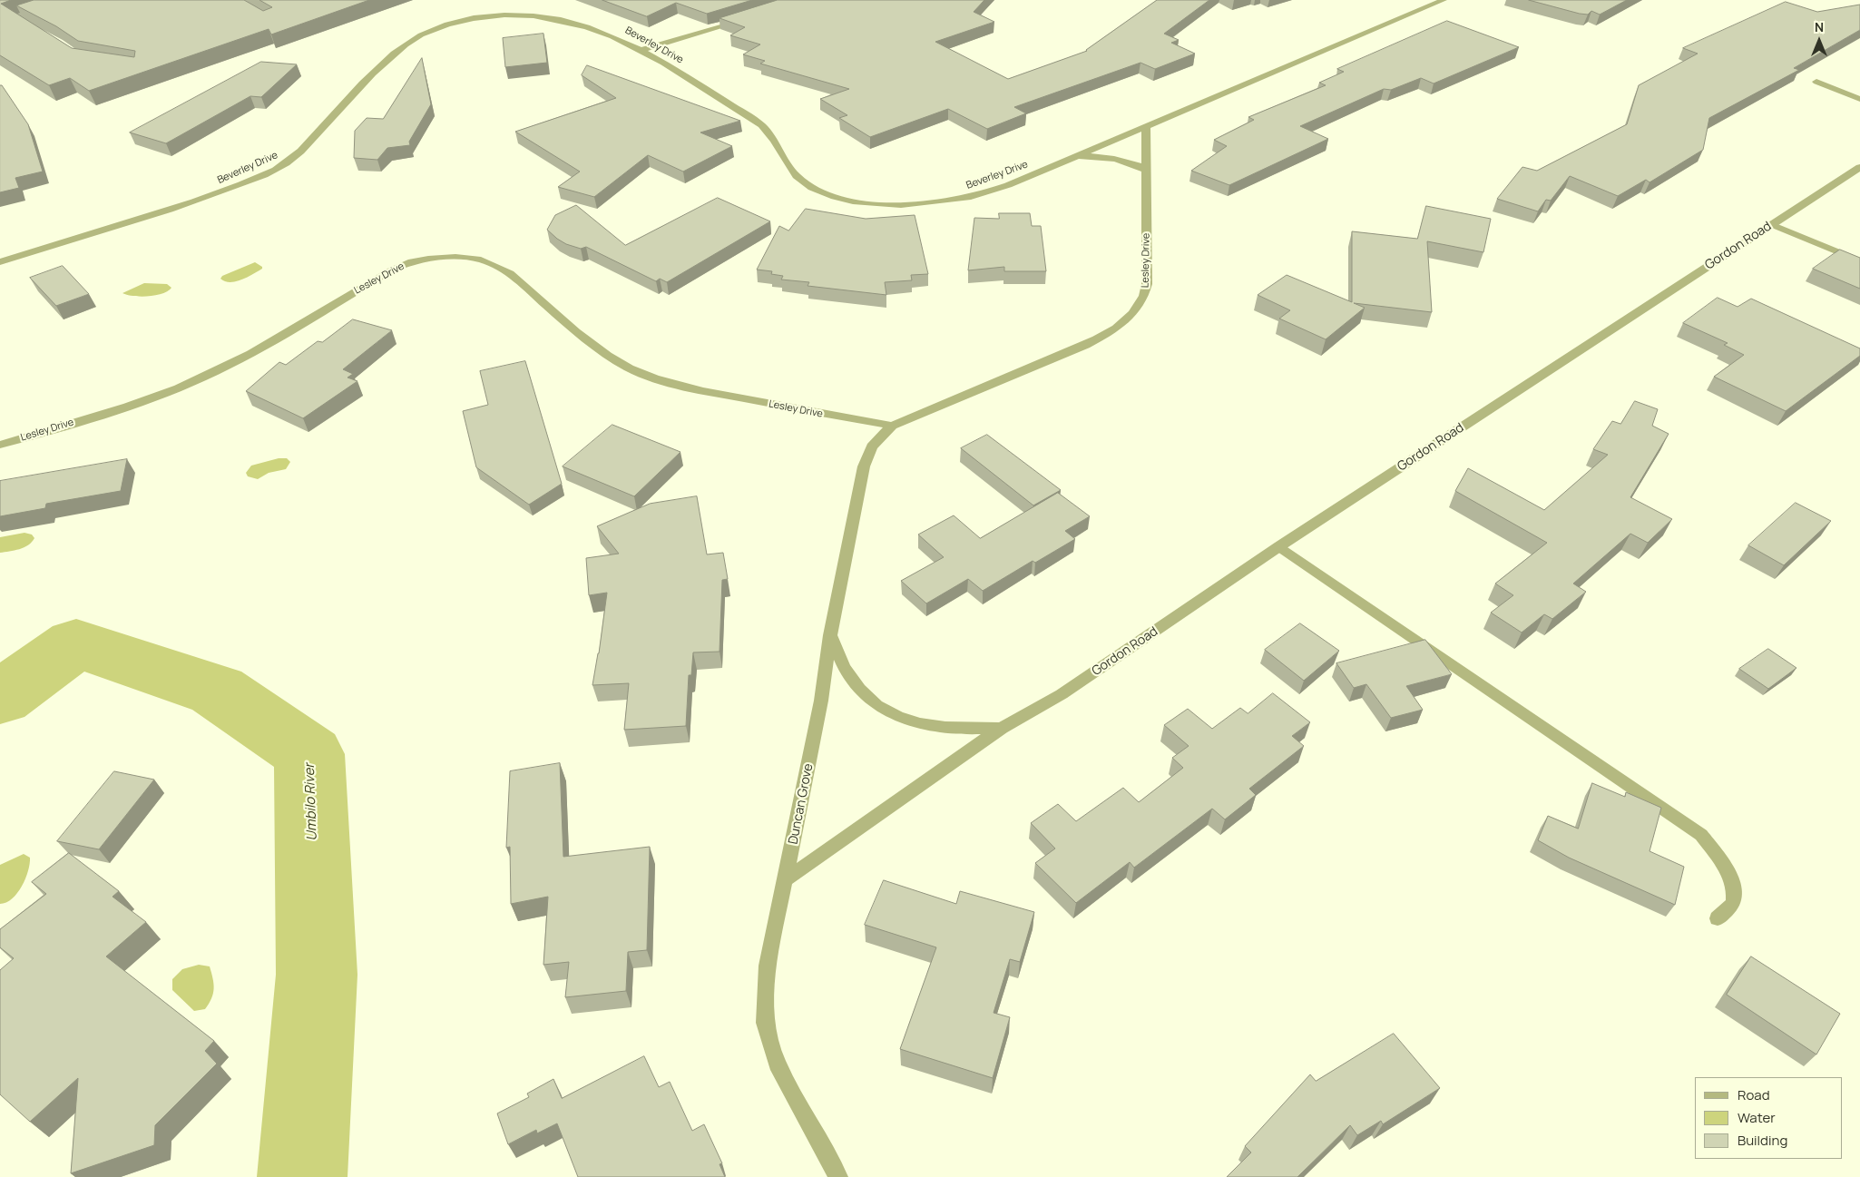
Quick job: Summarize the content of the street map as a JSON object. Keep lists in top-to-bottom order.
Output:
{
  "streets": {
    "street": [
      "Beverley Drive",
      "Gordon Road",
      "Lesley Drive",
      "Duncan Grove"
    ]
  },
  "crossings": [
    ["Beverley Drive", "Lesley Drive"],
    ["Gordon Road", "Duncan Grove"],
    ["Lesley Drive", "Duncan Grove"]
  ],
  "water": ["Umbilo River"],
  "legend": ["Road", "Water", "Building"],
  "north": "top"
}
